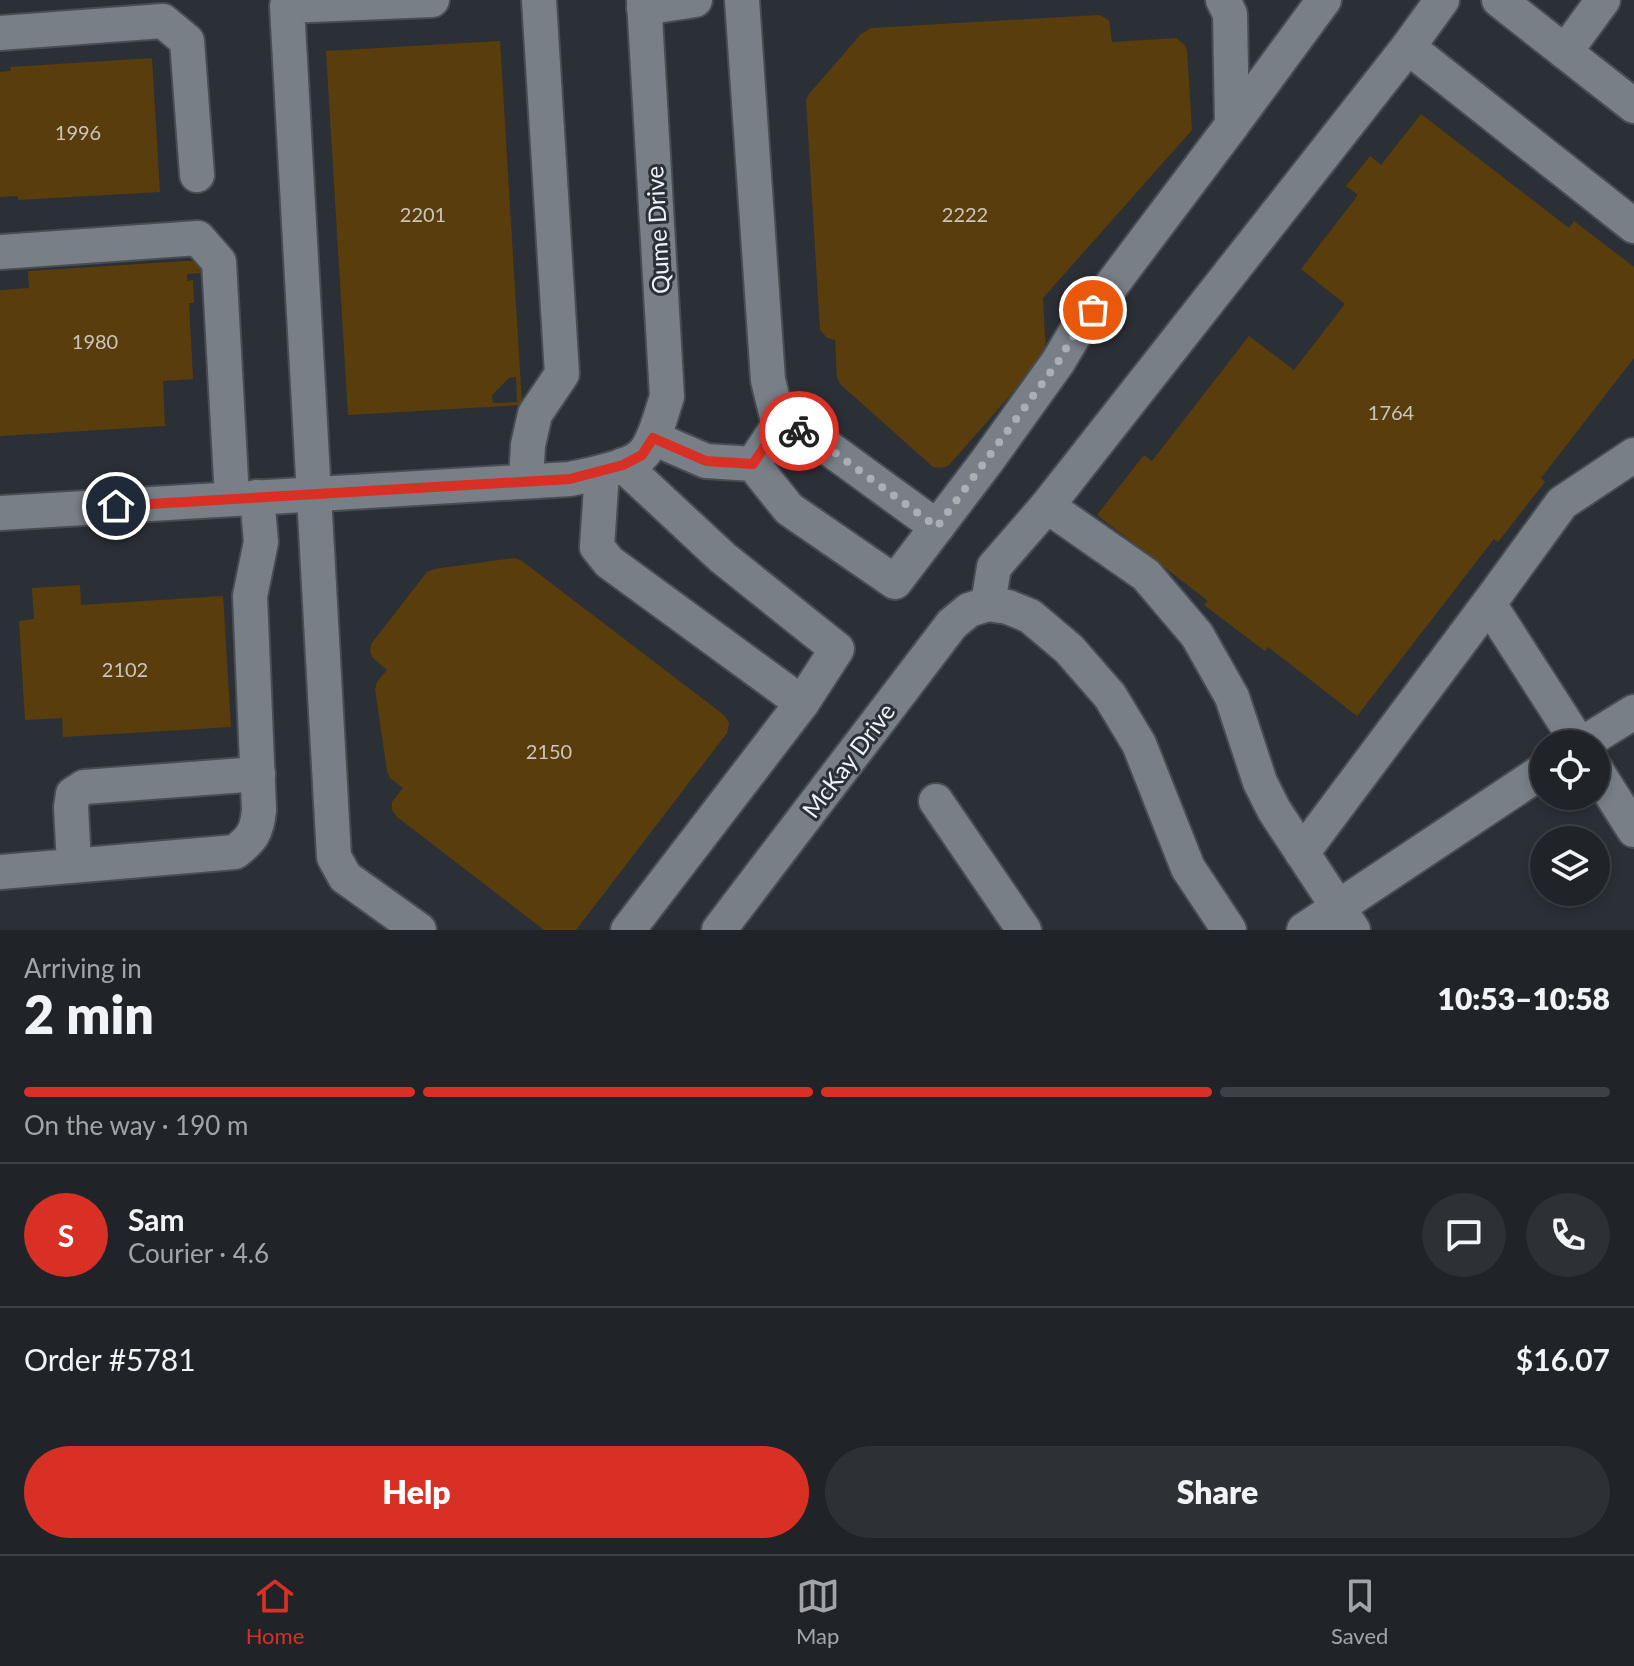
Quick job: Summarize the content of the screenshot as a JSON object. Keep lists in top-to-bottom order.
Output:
{
  "streets": {
    "street": ["Qume Drive", "McKay Drive"]
  },
  "house_numbers": [
    "1996",
    "2201",
    "2222",
    "1980",
    "1764",
    "2102",
    "2150"
  ],
  "page": {
    "heading": ["2 min", "Arriving in", "10:53–10:58"],
    "panel": [
      "Sam",
      "Courier · 4.6",
      "Order #5781",
      "$16.07"
    ],
    "bar": "On the way · 190 m",
    "round": "S",
    "buttons": ["Help", "Share"],
    "tabs": ["Home", "Map", "Saved"]
  }
}
